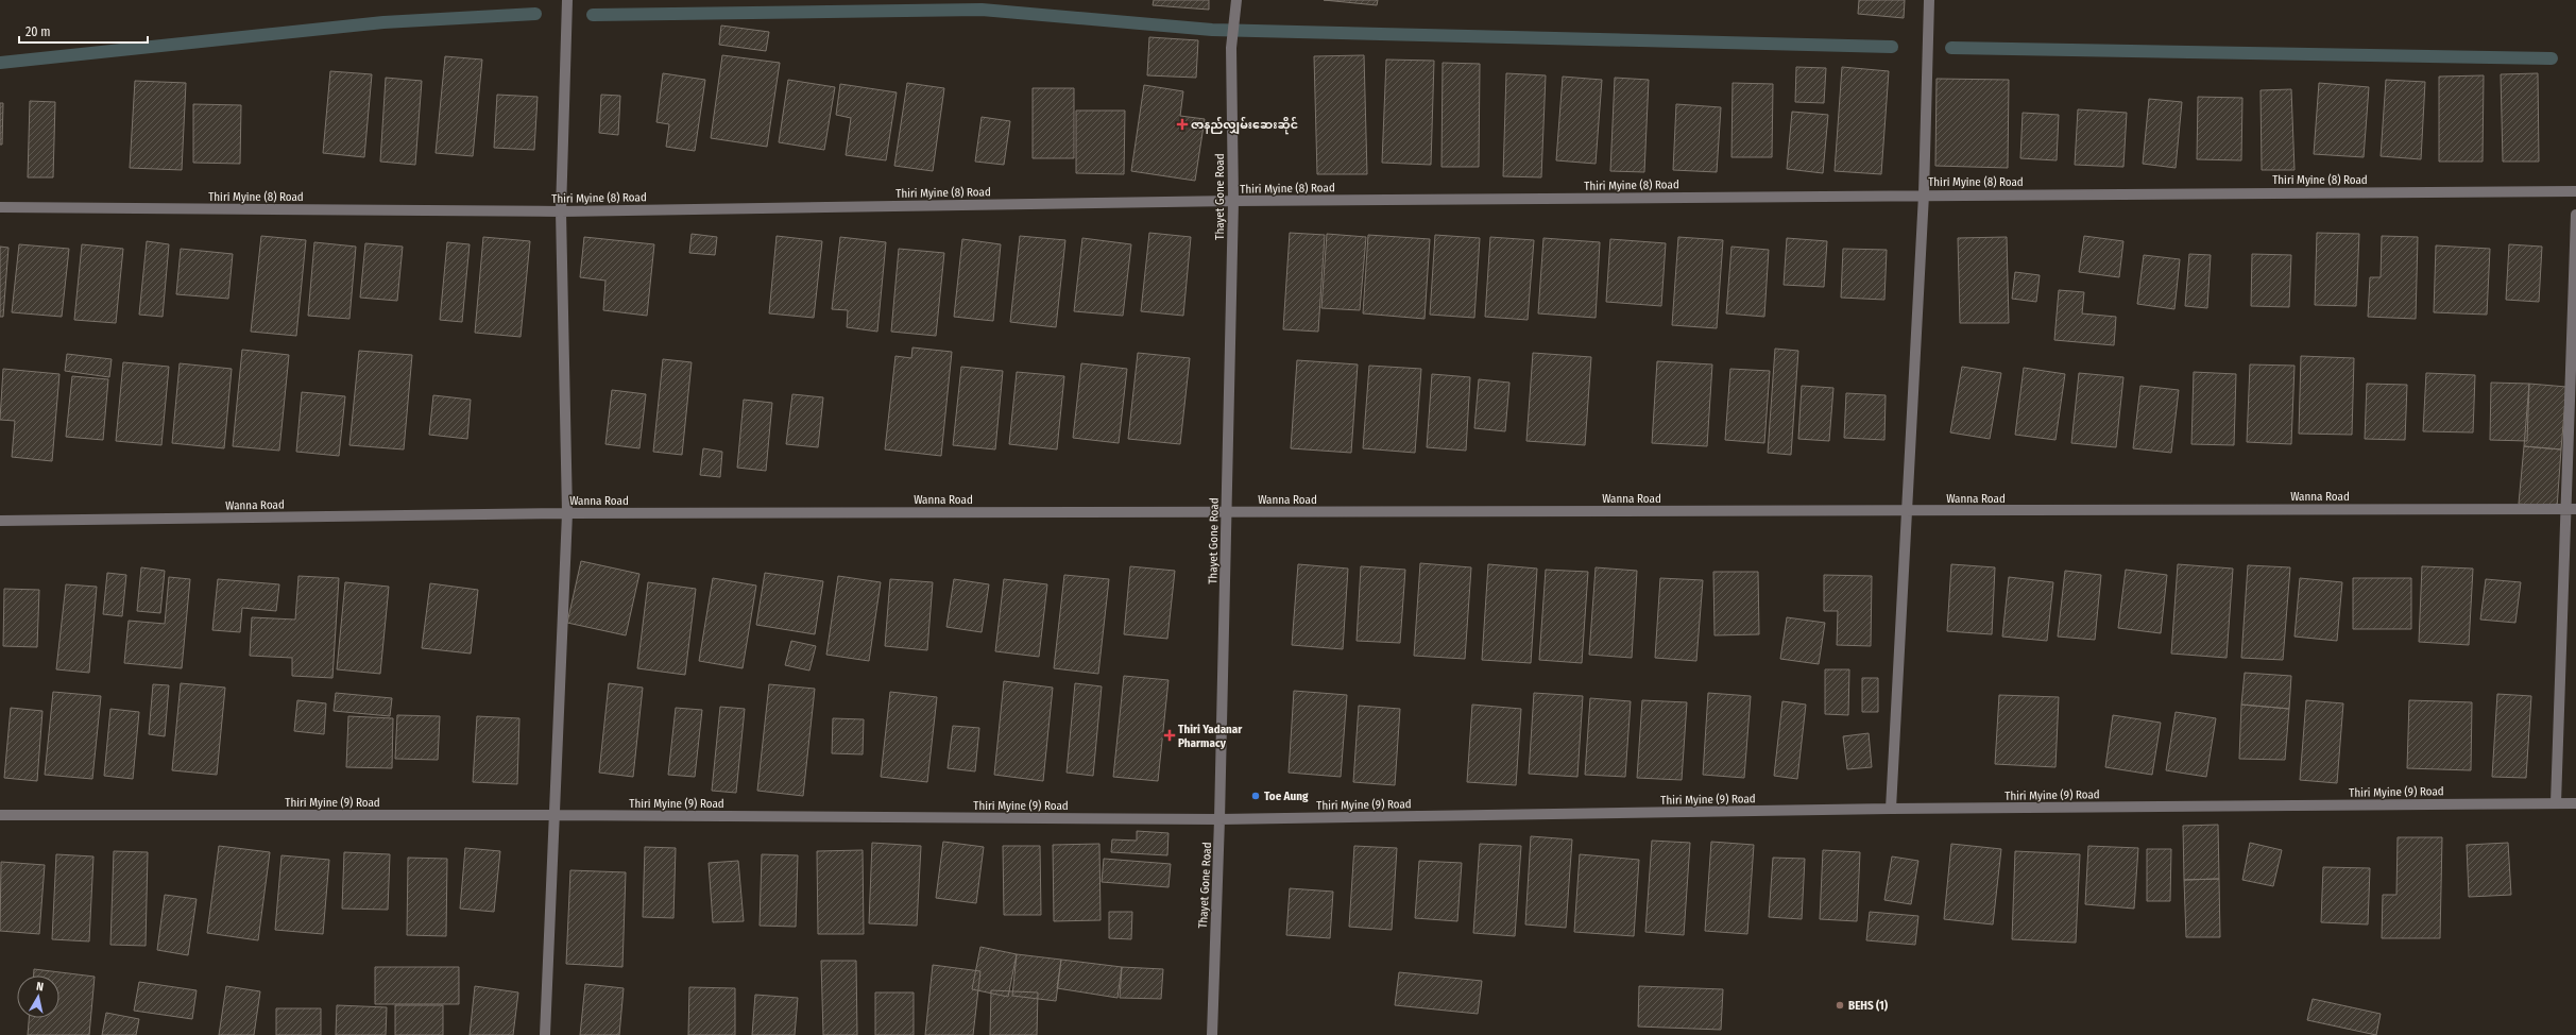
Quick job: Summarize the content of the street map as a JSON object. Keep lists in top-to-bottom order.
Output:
{
  "streets": {
    "street": [
      "Thiri Myine (8) Road",
      "Thayet Gone Road",
      "Wanna Road",
      "Thiri Myine (9) Road"
    ]
  },
  "crossings": [
    ["Thiri Myine (8) Road", "Thayet Gone Road"],
    ["Thayet Gone Road", "Wanna Road"],
    ["Thayet Gone Road", "Thiri Myine (9) Road"]
  ],
  "places": {
    "health": ["ဇာနည်လျှမ်းဆေးဆိုင်", "Thiri Yadanar Pharmacy"],
    "other": ["Toe Aung", "BEHS (1)"]
  },
  "scale_bar": "20 m",
  "north": "top"
}
